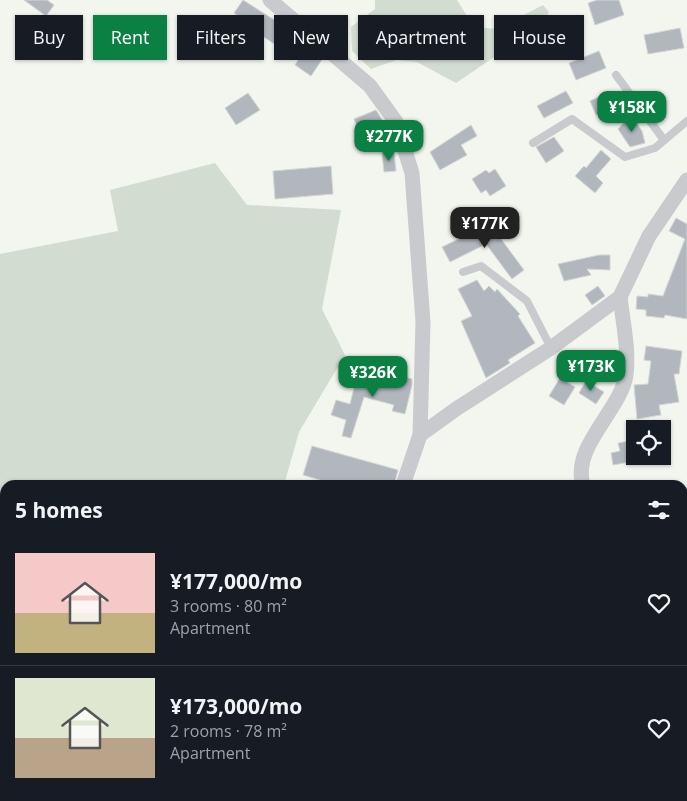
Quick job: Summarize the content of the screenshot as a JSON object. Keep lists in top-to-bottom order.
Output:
{
  "page": {
    "chip": [
      "Buy",
      "Rent",
      "Filters",
      "New",
      "Apartment",
      "House"
    ],
    "price": [
      "¥158K",
      "¥277K",
      "¥177K",
      "¥173K",
      "¥326K"
    ],
    "heading": "5 homes",
    "list": [
      {
        "name": "¥177,000/mo",
        "note": "3 rooms · 80 m² · Apartment"
      },
      {
        "name": "¥173,000/mo",
        "note": "2 rooms · 78 m² · Apartment"
      }
    ]
  }
}
